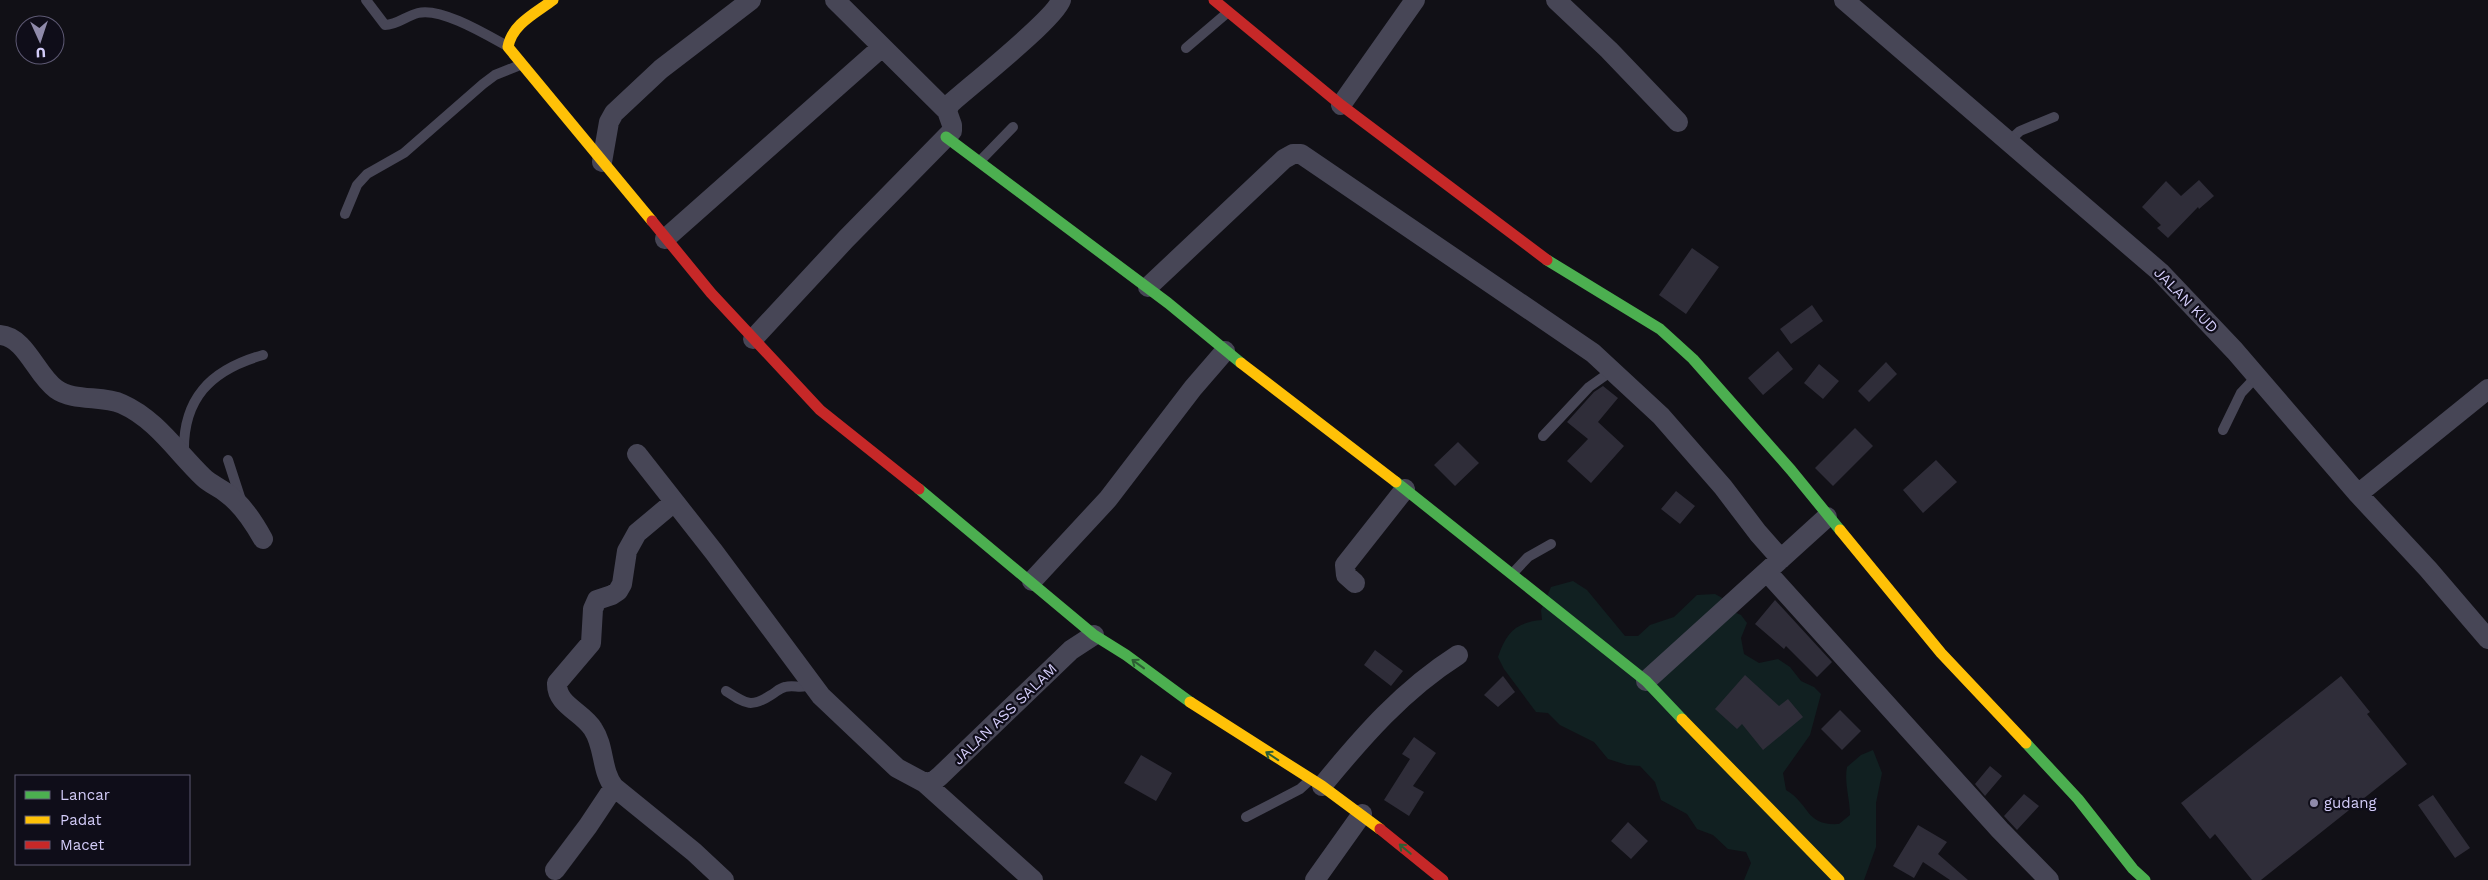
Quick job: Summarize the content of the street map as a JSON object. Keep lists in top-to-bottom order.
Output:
{
  "streets": {
    "street": ["JALAN KUD", "JALAN ASS SALAM"]
  },
  "places": ["gudang"],
  "legend": ["Lancar", "Padat", "Macet"],
  "north": "bottom"
}
